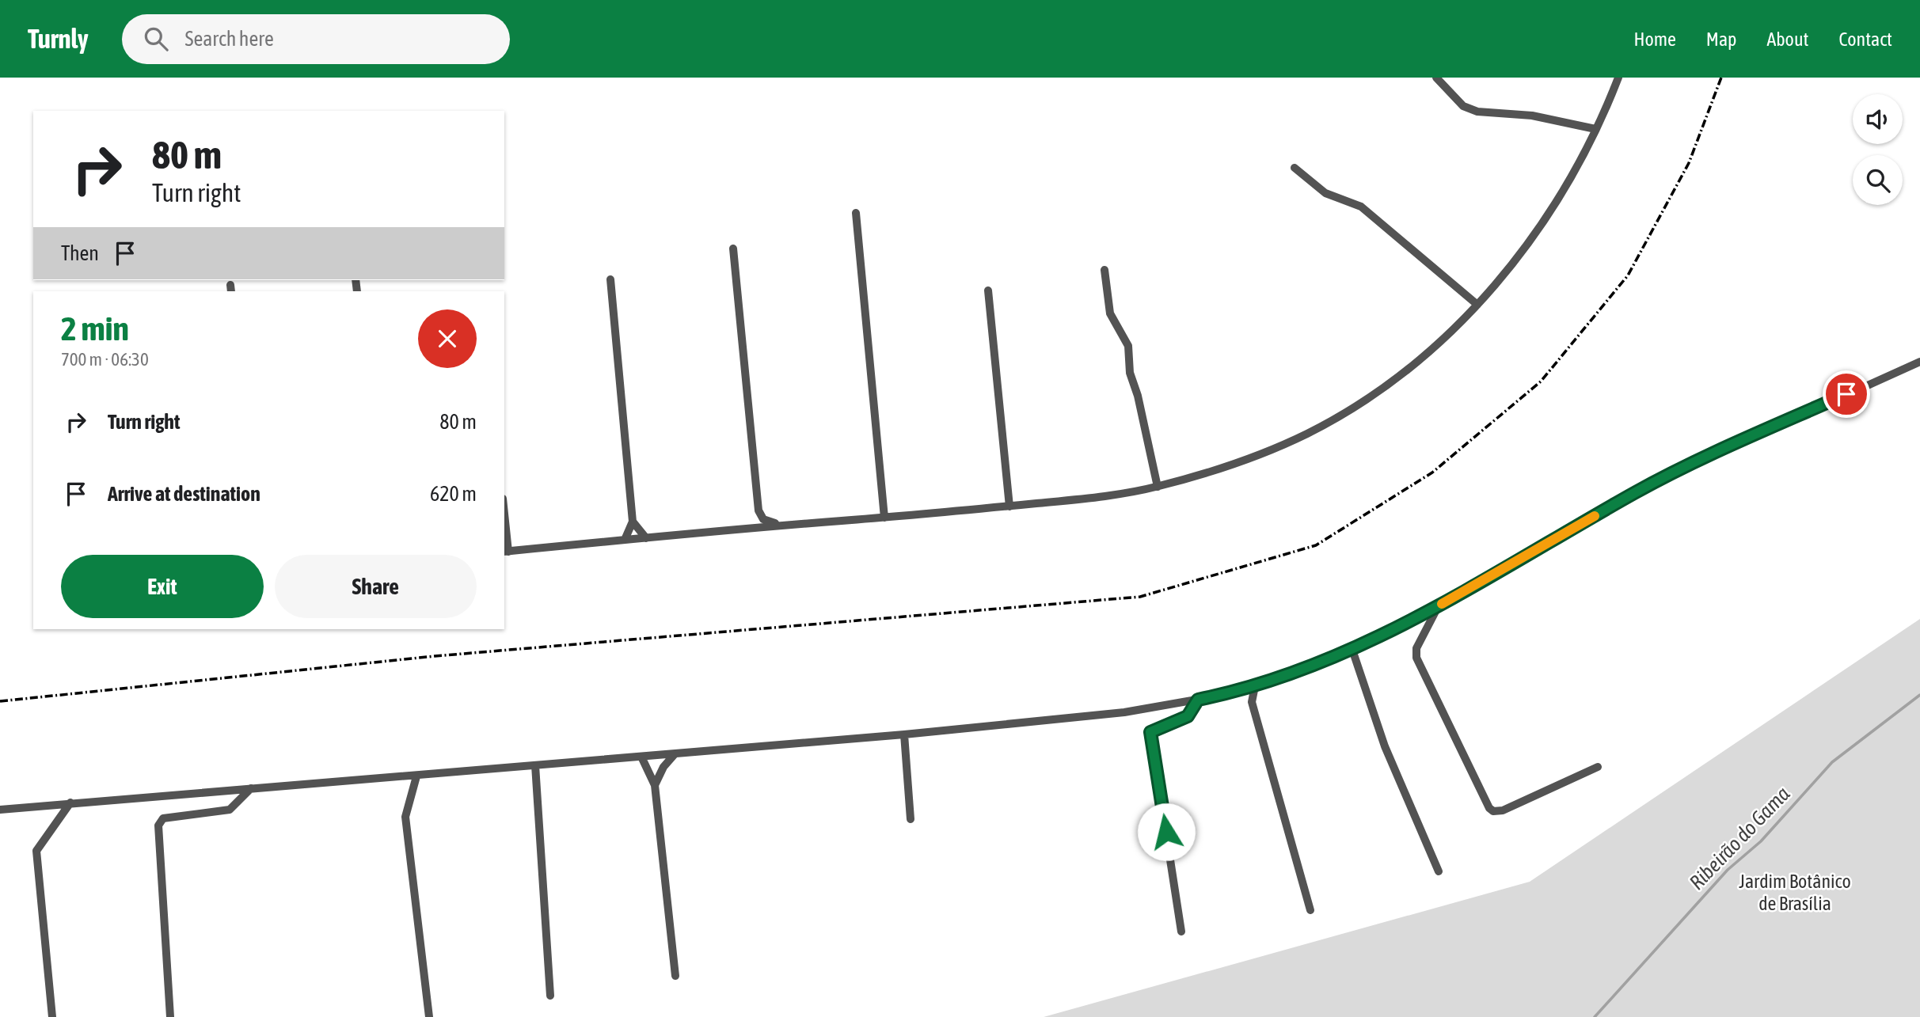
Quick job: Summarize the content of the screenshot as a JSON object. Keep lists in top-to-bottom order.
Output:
{
  "water": ["Ribeirão do Gama"],
  "parks": ["Jardim Botânico de Brasília"],
  "page": {
    "header": "Turnly",
    "search": "Search here",
    "nav": [
      "Home",
      "Map",
      "About",
      "Contact"
    ],
    "turn": ["80 m", "Turn right"],
    "then": "Then",
    "heading": ["2 min", "700 m · 06:30"],
    "list": [
      {
        "name": "Turn right",
        "value": "80 m"
      },
      {
        "name": "Arrive at destination",
        "value": "620 m"
      }
    ],
    "buttons": ["Exit", "Share"]
  }
}
